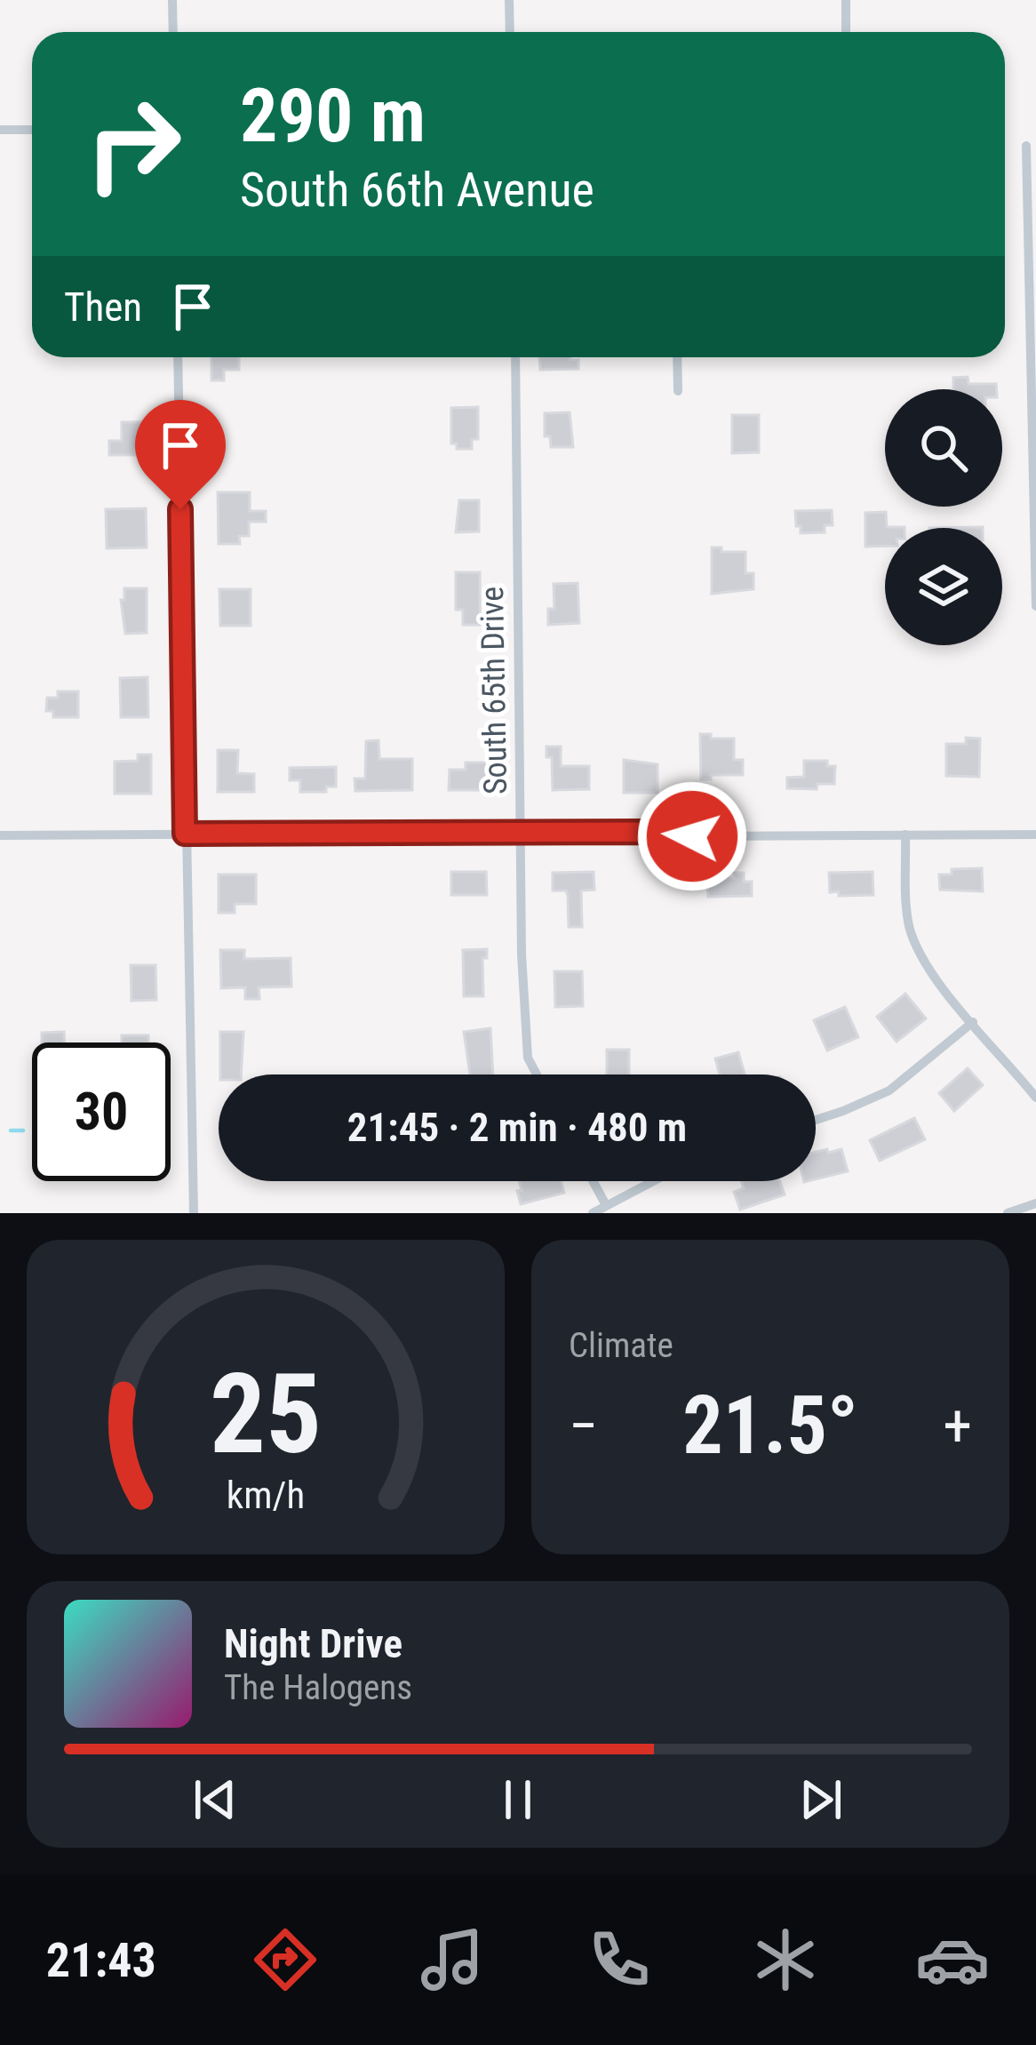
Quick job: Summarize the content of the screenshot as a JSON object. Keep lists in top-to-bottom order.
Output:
{
  "streets": {
    "street": ["South 65th Drive"]
  },
  "page": {
    "turn": ["290 m", "South 66th Avenue"],
    "then": "Then",
    "limit": "30",
    "trip": "21:45 · 2 min · 480 m",
    "tile": "Climate",
    "heat": ["−", "21.5°", "+"],
    "song": ["Night Drive", "The Halogens"],
    "tabs": "21:43",
    "gauge": ["25", "km/h"]
  }
}
